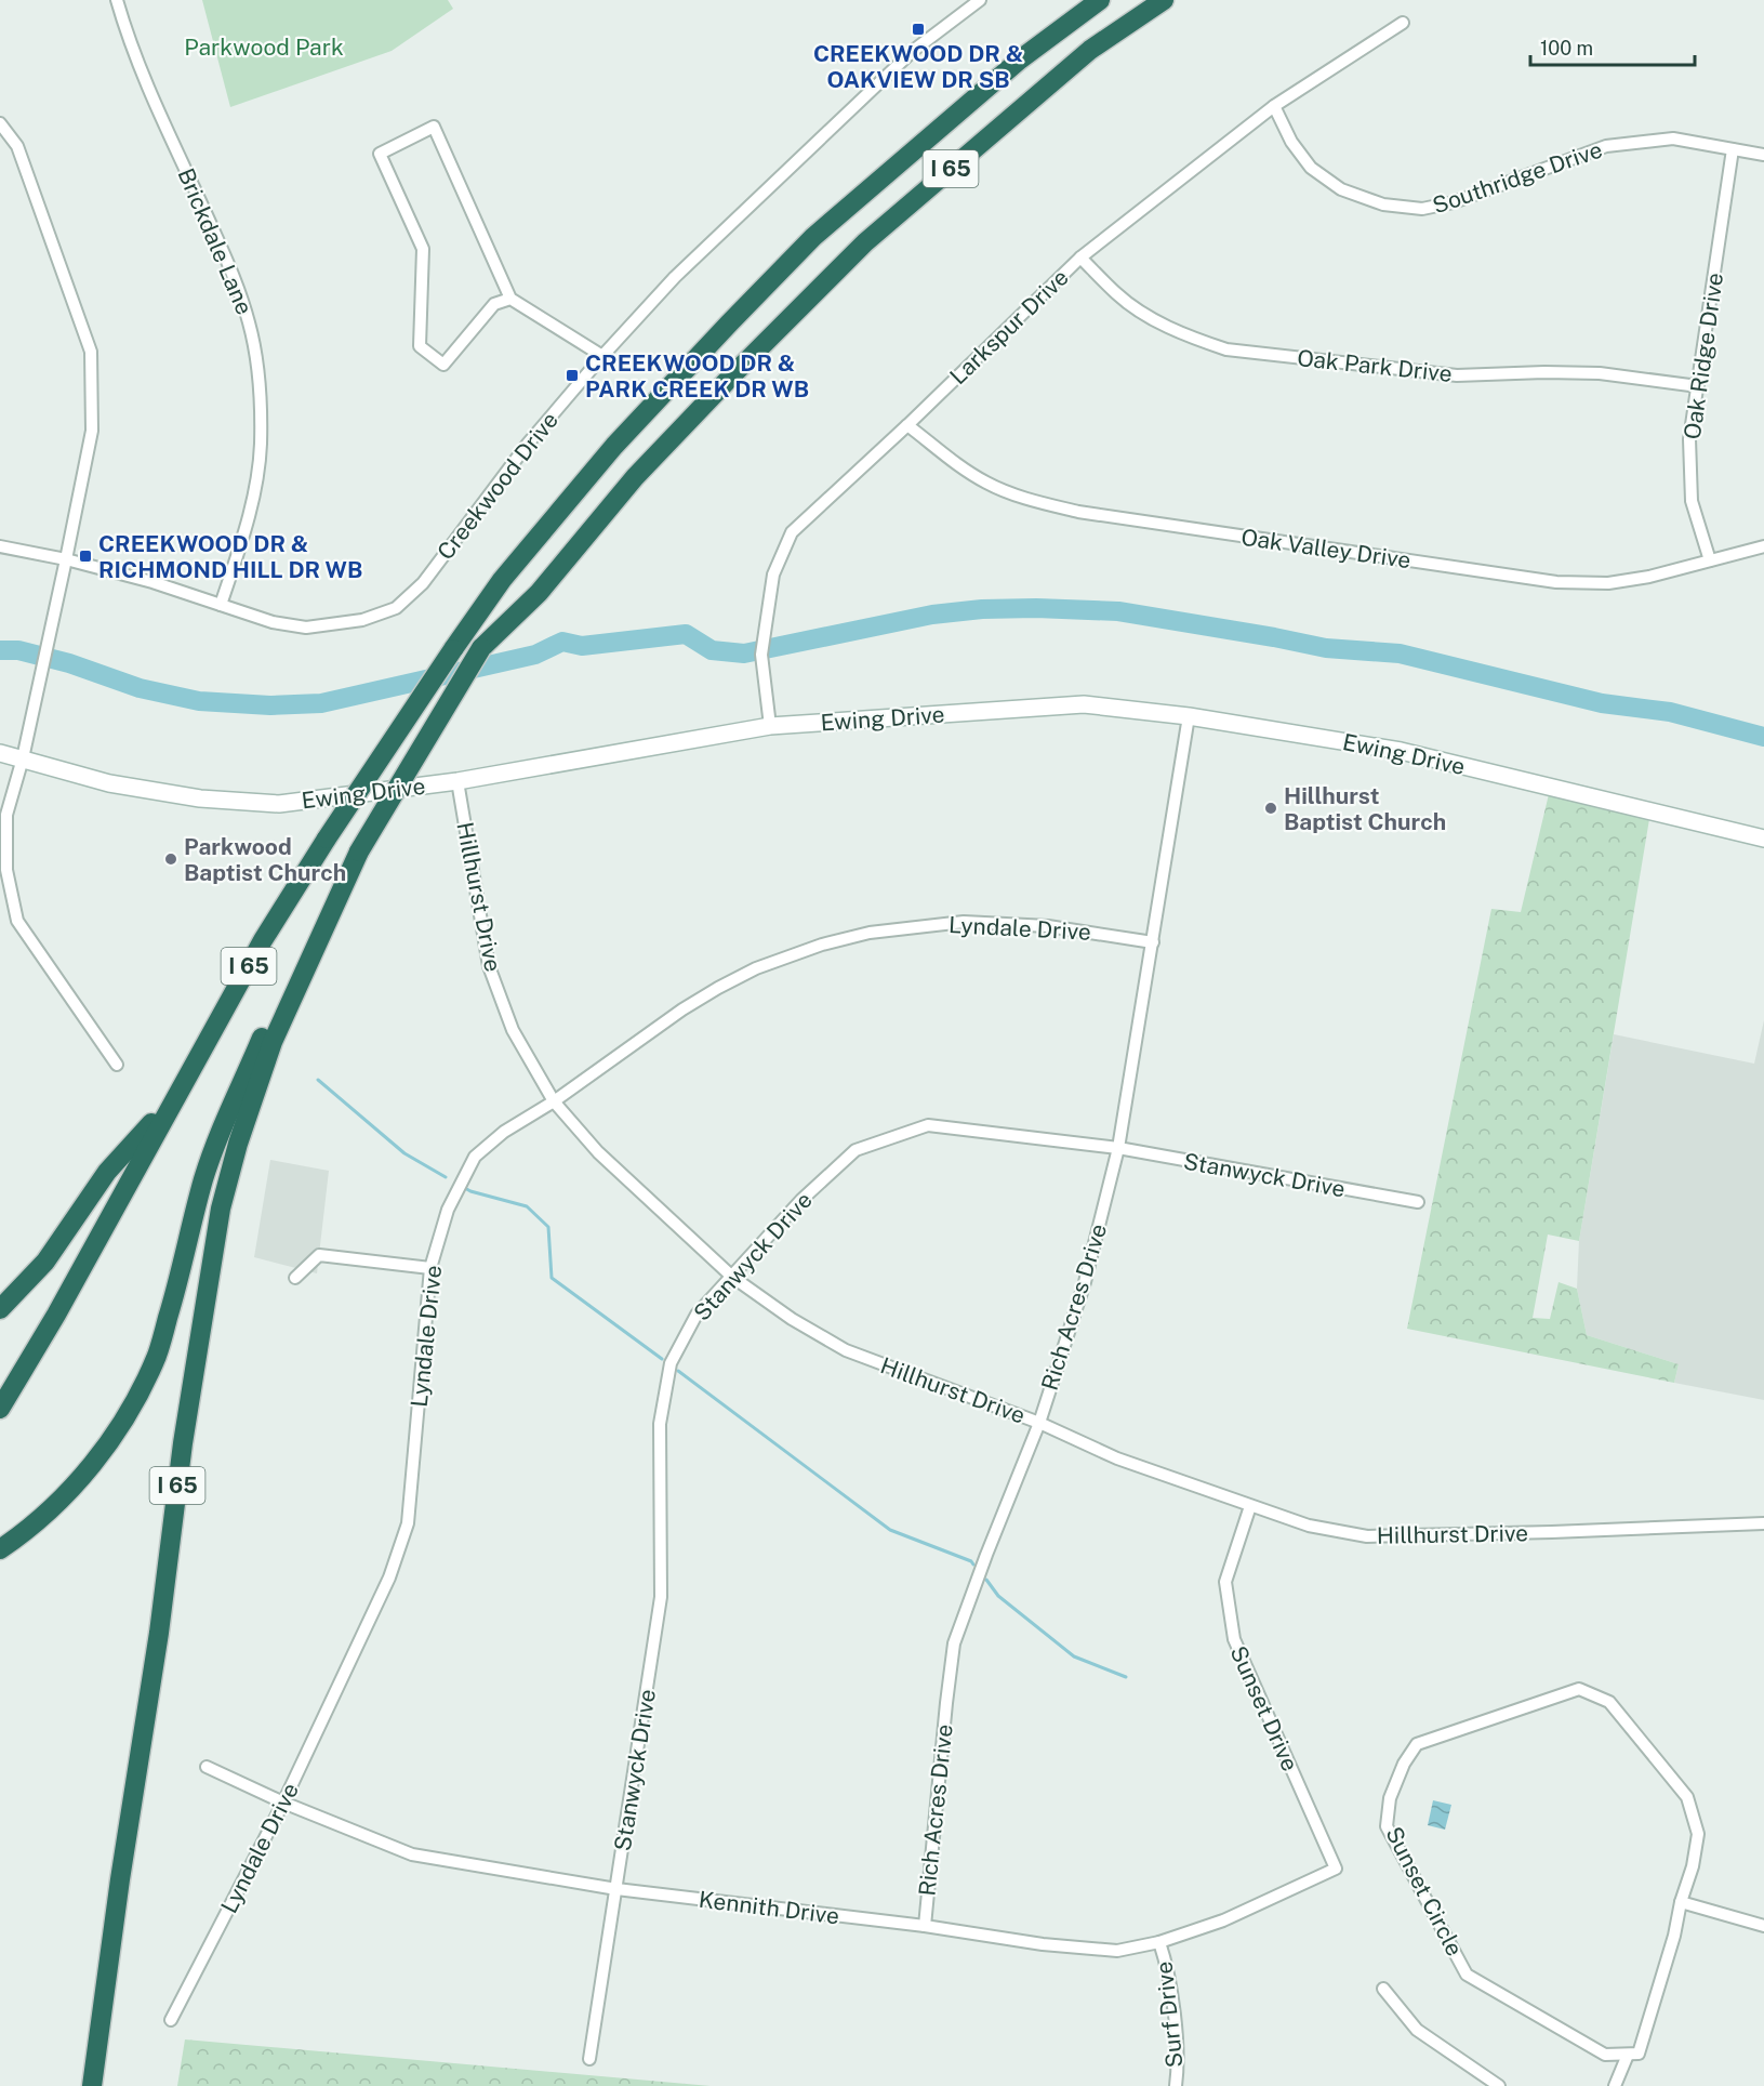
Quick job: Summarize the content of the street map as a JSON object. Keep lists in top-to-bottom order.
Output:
{
  "streets": {
    "highway": ["I 65"],
    "main road": ["Ewing Drive"],
    "street": [
      "Southridge Drive",
      "Brickdale Lane",
      "Larkspur Drive",
      "Oak Ridge Drive",
      "Oak Park Drive",
      "Creekwood Drive",
      "Oak Valley Drive",
      "Hillhurst Drive",
      "Lyndale Drive",
      "Stanwyck Drive",
      "Rich Acres Drive",
      "Sunset Drive",
      "Sunset Circle",
      "Kennith Drive",
      "Surf Drive"
    ]
  },
  "crossings": [
    ["Southridge Drive", "Larkspur Drive"],
    ["Southridge Drive", "Oak Ridge Drive"],
    ["Brickdale Lane", "Creekwood Drive"],
    ["Larkspur Drive", "Oak Park Drive"],
    ["Larkspur Drive", "Oak Valley Drive"],
    ["Larkspur Drive", "Ewing Drive"],
    ["Oak Ridge Drive", "Oak Park Drive"],
    ["Oak Ridge Drive", "Oak Valley Drive"],
    ["Ewing Drive", "Hillhurst Drive"],
    ["Ewing Drive", "Rich Acres Drive"],
    ["Hillhurst Drive", "Lyndale Drive"],
    ["Hillhurst Drive", "Stanwyck Drive"],
    ["Hillhurst Drive", "Rich Acres Drive"],
    ["Hillhurst Drive", "Sunset Drive"],
    ["Lyndale Drive", "Rich Acres Drive"],
    ["Lyndale Drive", "Kennith Drive"],
    ["Stanwyck Drive", "Rich Acres Drive"],
    ["Stanwyck Drive", "Kennith Drive"],
    ["Rich Acres Drive", "Kennith Drive"],
    ["Sunset Drive", "Kennith Drive"],
    ["Kennith Drive", "Surf Drive"]
  ],
  "parks": ["Parkwood Park"],
  "places": {
    "transit": ["CREEKWOOD DR & OAKVIEW DR SB", "CREEKWOOD DR & PARK CREEK DR WB", "CREEKWOOD DR & RICHMOND HILL DR WB"],
    "other": ["Hillhurst Baptist Church", "Parkwood Baptist Church"]
  },
  "scale_bar": "100 m"
}
